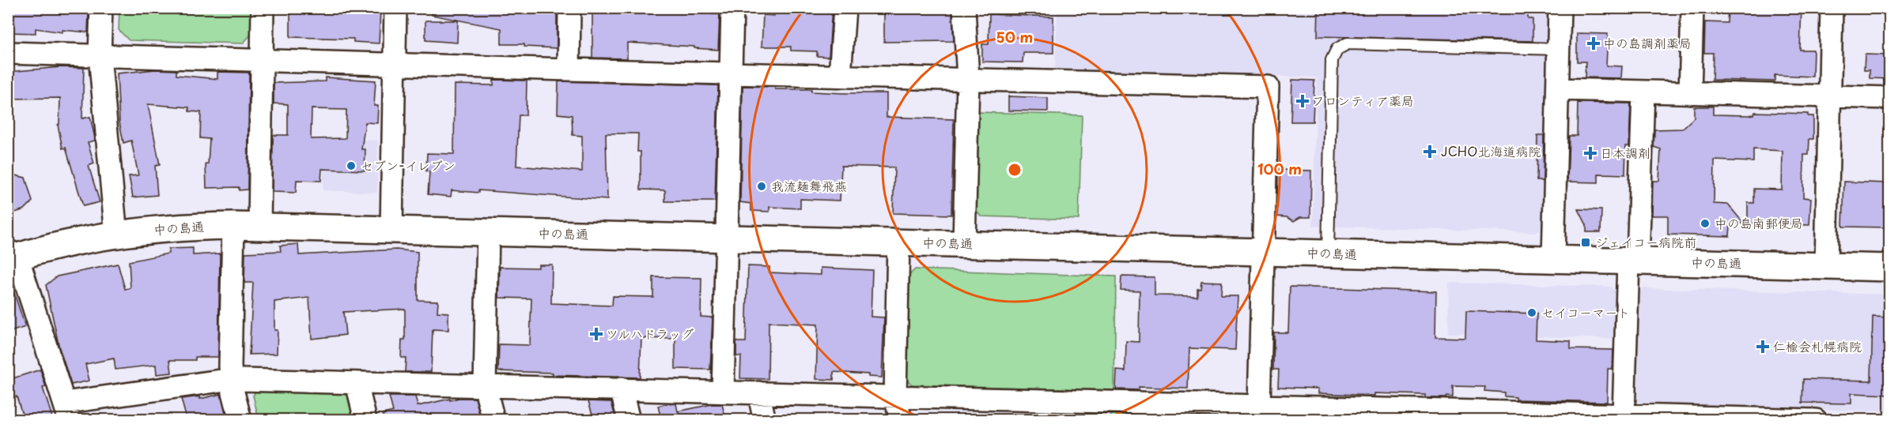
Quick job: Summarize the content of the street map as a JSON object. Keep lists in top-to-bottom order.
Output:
{
  "streets": {
    "street": ["中の島通"]
  },
  "places": {
    "health": [
      "中の島調剤薬局",
      "フロンティア薬局",
      "JCHO北海道病院",
      "日本調剤",
      "ツルハドラッグ",
      "仁楡会札幌病院"
    ],
    "other": [
      "セブン-イレブン",
      "我流麺舞飛燕",
      "中の島南郵便局",
      "セイコーマート"
    ],
    "transit": ["ジェイコー病院前"]
  },
  "rings": ["50 m", "100 m"]
}
